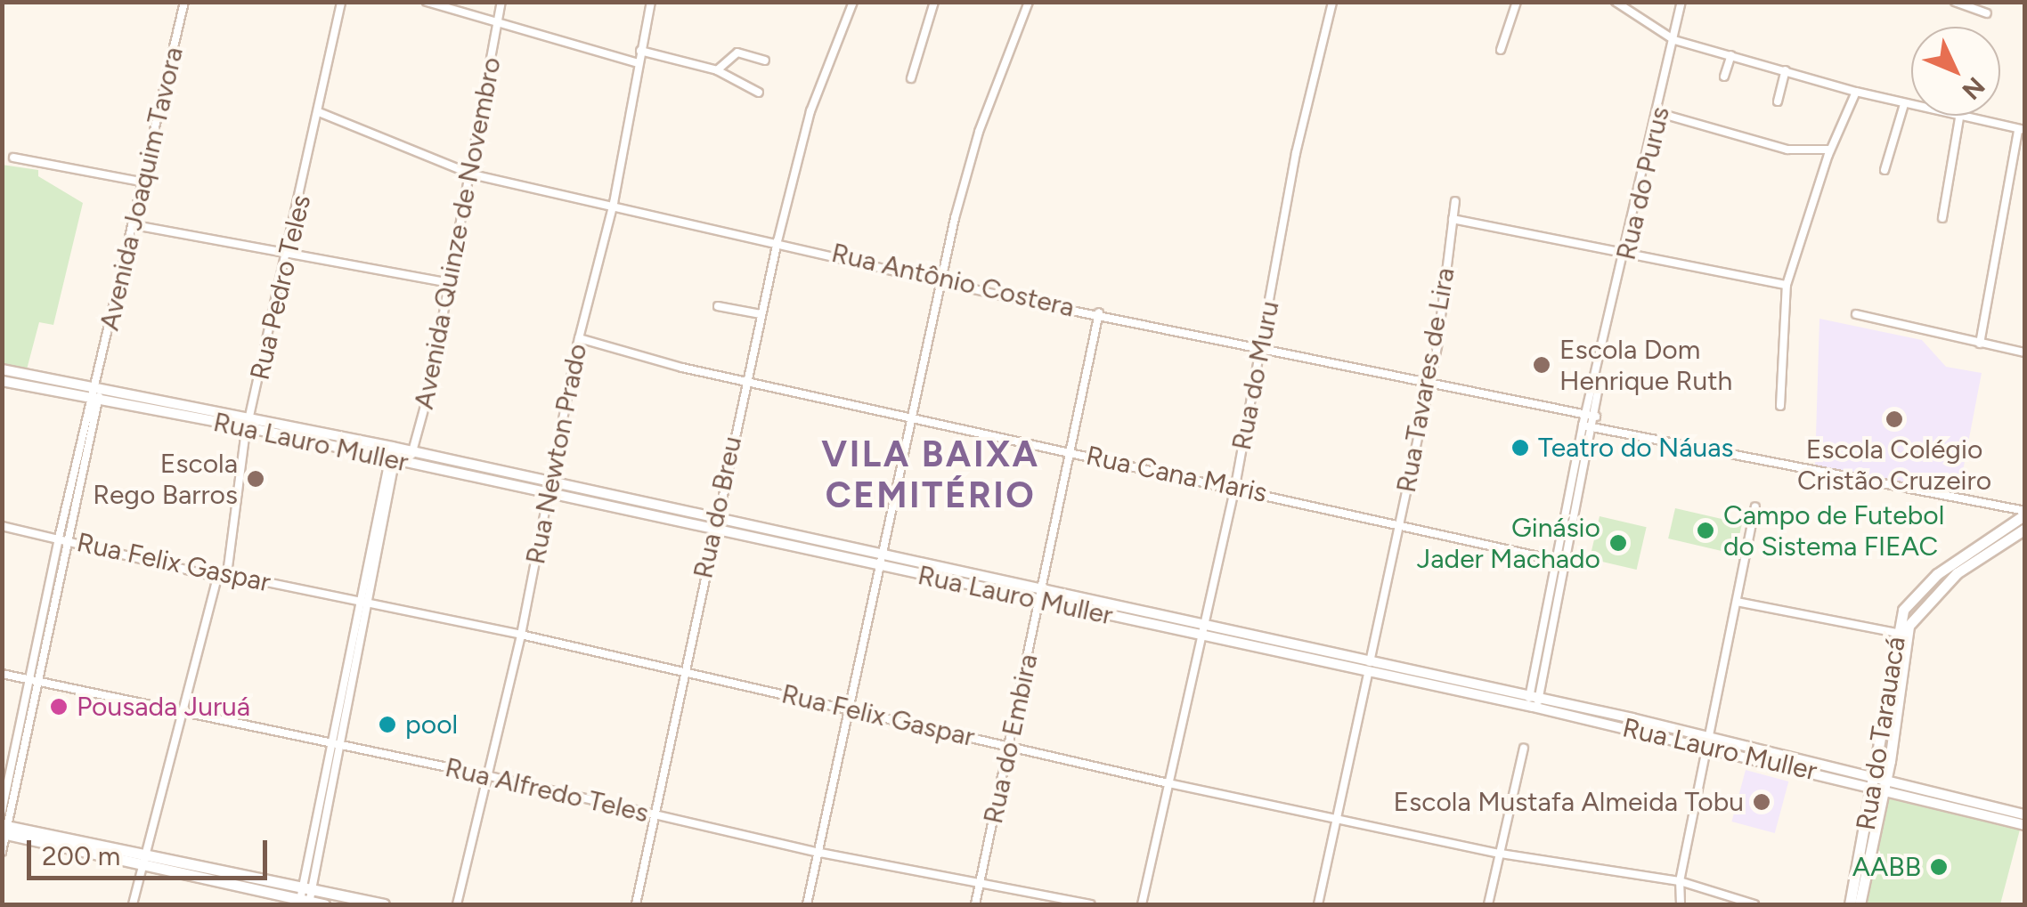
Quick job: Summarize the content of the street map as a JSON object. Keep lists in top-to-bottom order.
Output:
{
  "streets": {
    "main road": ["Rua do Tarauacá"],
    "street": [
      "Rua do Purus",
      "Avenida Joaquim Tavora",
      "Avenida Quinze de Novembro",
      "Rua Antônio Costera",
      "Rua Pedro Teles",
      "Rua do Muru",
      "Rua Tavares de Lira",
      "Rua Lauro Muller",
      "Rua Newton Prado",
      "Rua Cana Maris",
      "Rua do Breu",
      "Rua Felix Gaspar",
      "Rua do Embira",
      "Rua Alfredo Teles"
    ]
  },
  "crossings": [
    ["Rua do Purus", "Rua Antônio Costera"],
    ["Rua do Purus", "Rua Lauro Muller"],
    ["Rua do Purus", "Rua Cana Maris"],
    ["Avenida Joaquim Tavora", "Rua Lauro Muller"],
    ["Avenida Joaquim Tavora", "Rua Felix Gaspar"],
    ["Avenida Joaquim Tavora", "Rua Alfredo Teles"],
    ["Avenida Quinze de Novembro", "Rua Antônio Costera"],
    ["Avenida Quinze de Novembro", "Rua Lauro Muller"],
    ["Rua Antônio Costera", "Rua Pedro Teles"],
    ["Rua Antônio Costera", "Rua do Muru"],
    ["Rua Antônio Costera", "Rua Tavares de Lira"],
    ["Rua Antônio Costera", "Rua Newton Prado"],
    ["Rua Antônio Costera", "Rua do Breu"],
    ["Rua Antônio Costera", "Rua do Embira"],
    ["Rua Pedro Teles", "Rua Lauro Muller"],
    ["Rua Pedro Teles", "Rua Felix Gaspar"],
    ["Rua do Muru", "Rua Lauro Muller"],
    ["Rua do Muru", "Rua Cana Maris"],
    ["Rua do Muru", "Rua Felix Gaspar"],
    ["Rua Tavares de Lira", "Rua Lauro Muller"],
    ["Rua Tavares de Lira", "Rua Cana Maris"],
    ["Rua Tavares de Lira", "Rua Felix Gaspar"],
    ["Rua Lauro Muller", "Rua Newton Prado"],
    ["Rua Lauro Muller", "Rua do Breu"],
    ["Rua Lauro Muller", "Rua do Tarauacá"],
    ["Rua Lauro Muller", "Rua do Embira"],
    ["Rua Newton Prado", "Rua Cana Maris"],
    ["Rua Newton Prado", "Rua Felix Gaspar"],
    ["Rua Newton Prado", "Rua Alfredo Teles"],
    ["Rua Cana Maris", "Rua do Breu"],
    ["Rua Cana Maris", "Rua do Embira"],
    ["Rua do Breu", "Rua Felix Gaspar"],
    ["Rua do Breu", "Rua Alfredo Teles"],
    ["Rua Felix Gaspar", "Rua do Embira"],
    ["Rua do Embira", "Rua Alfredo Teles"]
  ],
  "districts": ["VILA BAIXA CEMITÉRIO"],
  "places": [
    "Escola Dom Henrique Ruth",
    "Escola Colégio Cristão Cruzeiro",
    "Teatro do Náuas",
    "Escola Rego Barros",
    "Campo de Futebol do Sistema FIEAC",
    "Ginásio Jader Machado",
    "Pousada Juruá",
    "pool",
    "Escola Mustafa Almeida Tobu",
    "AABB"
  ],
  "scale_bar": "200 m",
  "north": "bottom right"
}
